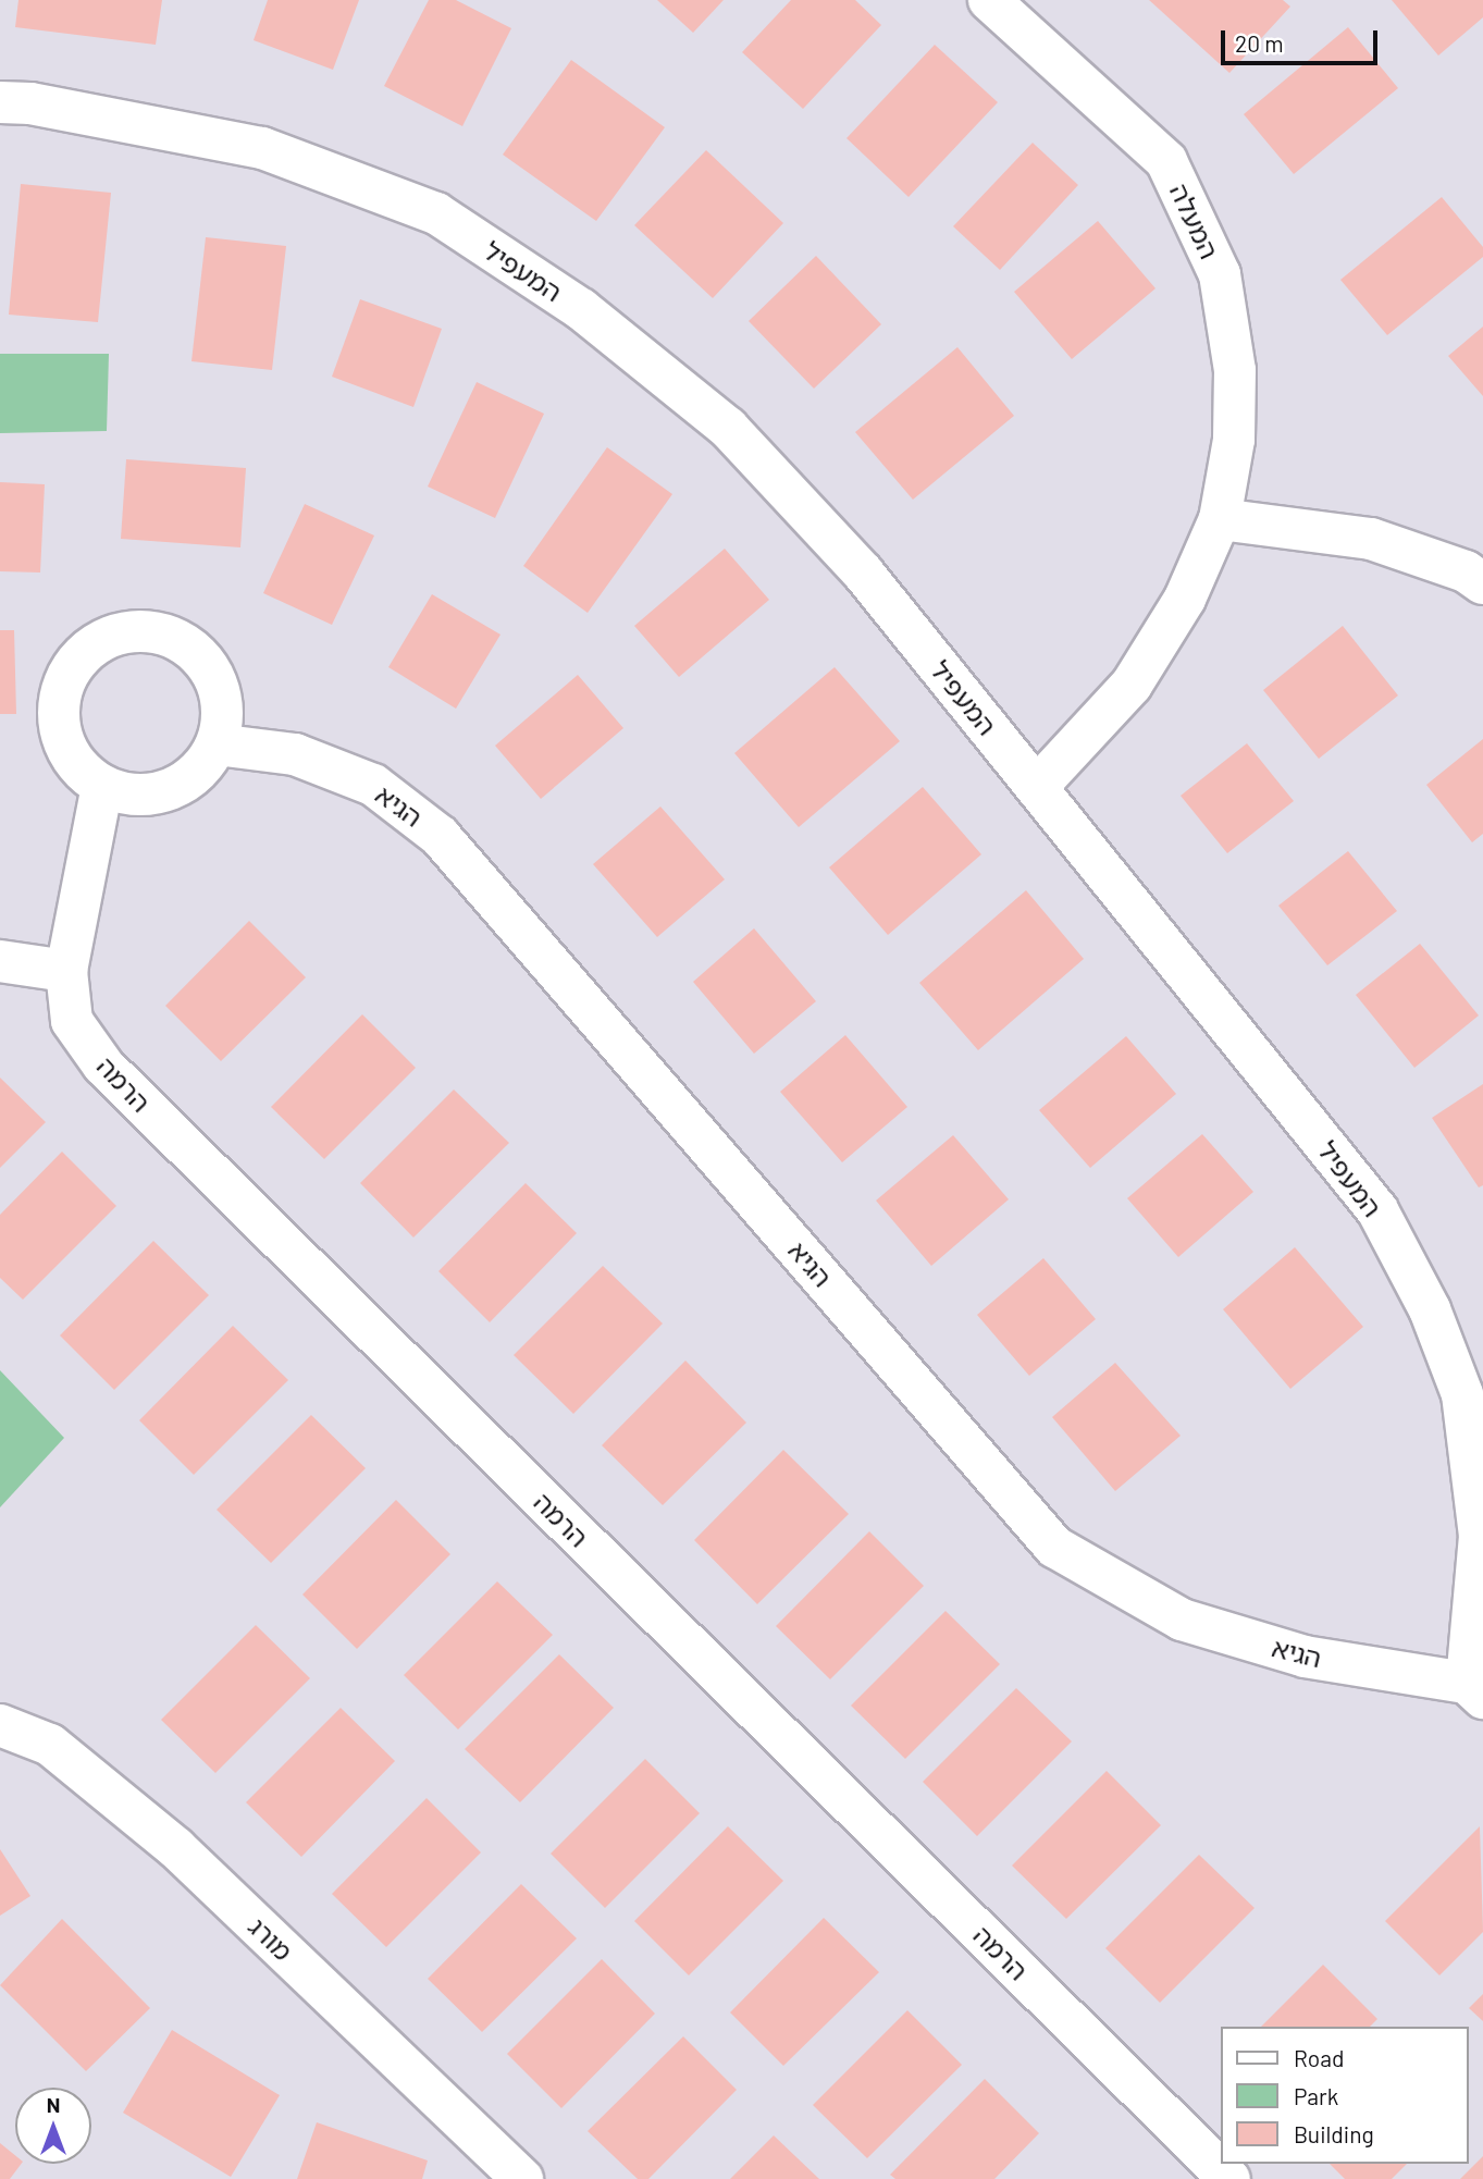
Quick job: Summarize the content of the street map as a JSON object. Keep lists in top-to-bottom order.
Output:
{
  "streets": {
    "street": [
      "המעלה",
      "המעפיל",
      "הגיא",
      "הרמה",
      "מורג"
    ]
  },
  "crossings": [
    ["המעלה", "המעפיל"],
    ["המעפיל", "הגיא"],
    ["הגיא", "הרמה"]
  ],
  "legend": ["Road", "Park", "Building"],
  "scale_bar": "20 m",
  "north": "top"
}
